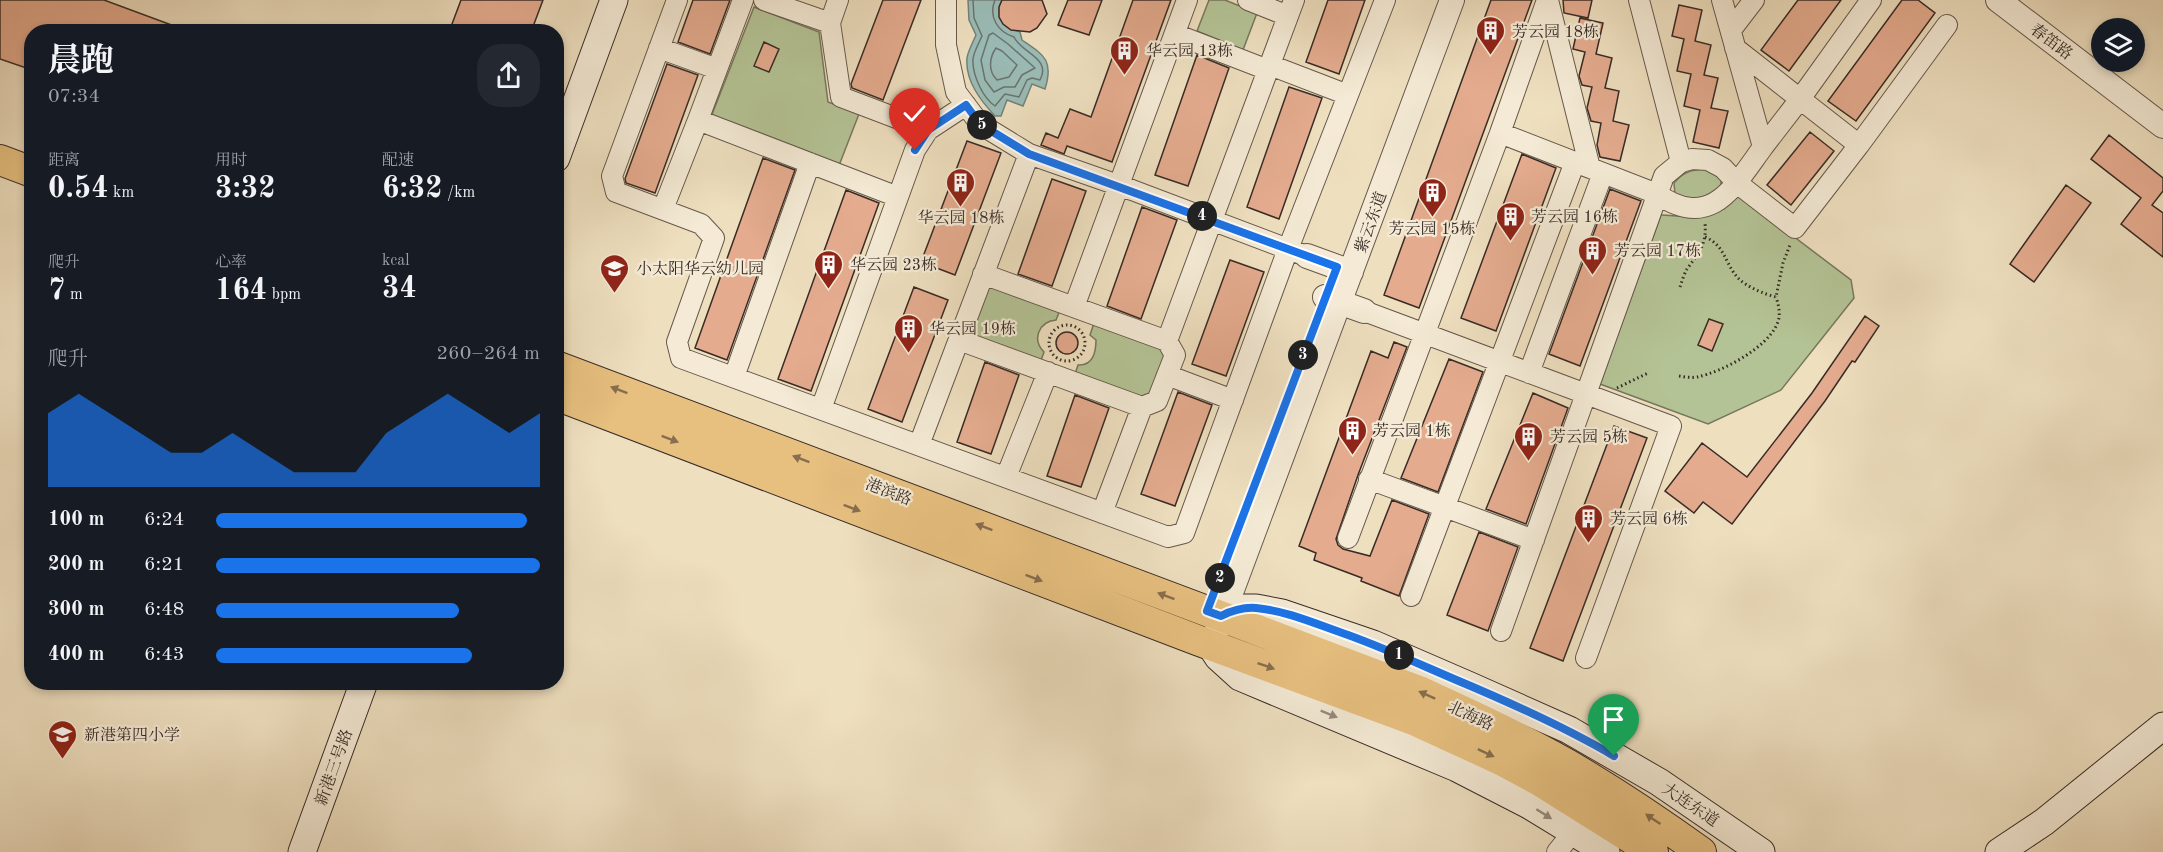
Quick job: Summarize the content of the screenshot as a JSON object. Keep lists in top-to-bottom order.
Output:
{
  "streets": {
    "main road": [
      "港滨路",
      "北海路",
      "新港三号路",
      "大连东道"
    ],
    "street": ["春笛路", "紫云东道"]
  },
  "crossings": [
    ["紫云东道", "港滨路"],
    ["紫云东道", "北海路"],
    ["紫云东道", "大连东道"],
    ["港滨路", "北海路"],
    ["港滨路", "大连东道"],
    ["北海路", "大连东道"]
  ],
  "places": {
    "building": [
      "芳云园 18栋",
      "华云园 13栋",
      "华云园 18栋",
      "芳云园 15栋",
      "芳云园 16栋",
      "芳云园 17栋",
      "华云园 23栋",
      "华云园 19栋",
      "芳云园 1栋",
      "芳云园 5栋",
      "芳云园 6栋"
    ],
    "school or university": ["小太阳华云幼儿园", "新港第四小学"]
  },
  "page": {
    "heading": ["晨跑", "07:34"],
    "pins": [
      "5",
      "4",
      "3",
      "2",
      "1"
    ],
    "stats": [
      ["距离", "0.54 km"],
      ["用时", "3:32"],
      ["配速", "6:32 /km"],
      ["爬升", "7 m"],
      ["心率", "164 bpm"],
      ["kcal", "34"]
    ],
    "chart": ["爬升", "260–264 m"],
    "list": [
      {
        "name": "100 m",
        "note": "6:24"
      },
      {
        "name": "200 m",
        "note": "6:21"
      },
      {
        "name": "300 m",
        "note": "6:48"
      },
      {
        "name": "400 m",
        "note": "6:43"
      }
    ]
  }
}
